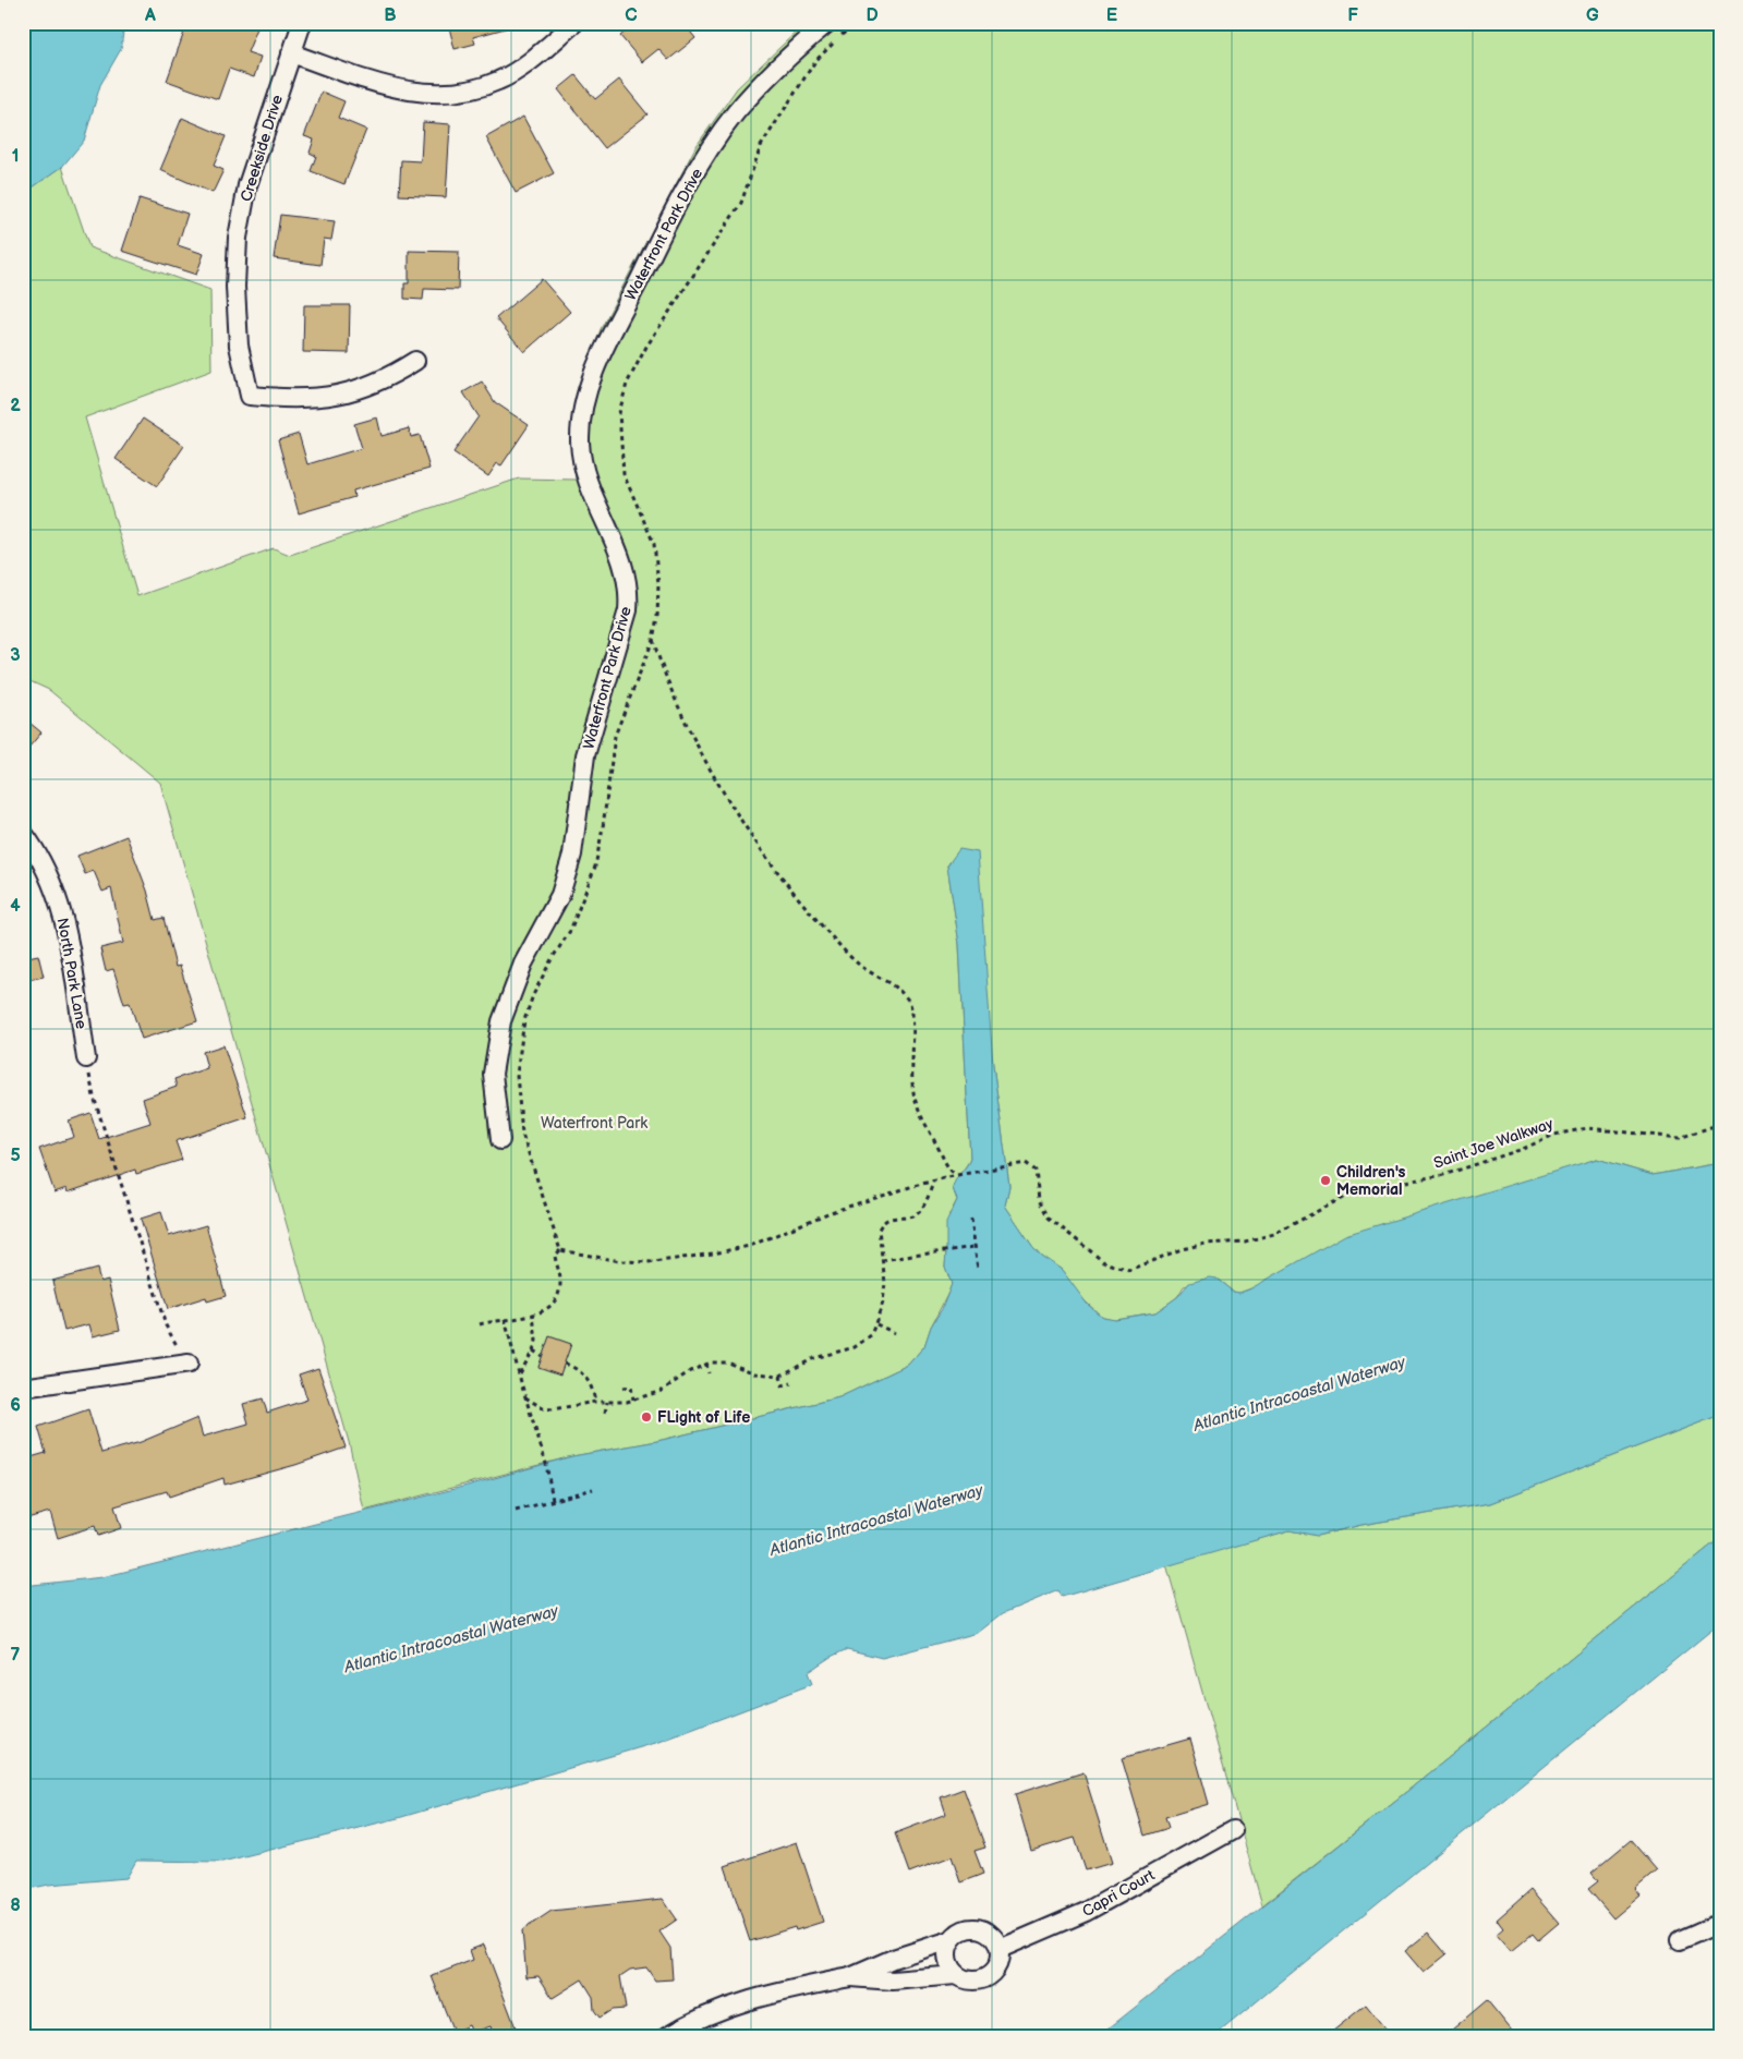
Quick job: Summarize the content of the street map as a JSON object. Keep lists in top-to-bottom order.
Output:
{
  "streets": {
    "street": [
      "Creekside Drive",
      "Waterfront Park Drive",
      "North Park Lane",
      "Capri Court"
    ],
    "path": ["Saint Joe Walkway"]
  },
  "water": ["Atlantic Intracoastal Waterway"],
  "parks": ["Waterfront Park"],
  "places": ["Children's Memorial", "FLight of Life"],
  "grid": {
    "columns": [
      "A",
      "B",
      "C",
      "D",
      "E",
      "F",
      "G"
    ],
    "rows": [
      "1",
      "2",
      "3",
      "4",
      "5",
      "6",
      "7",
      "8"
    ]
  }
}
